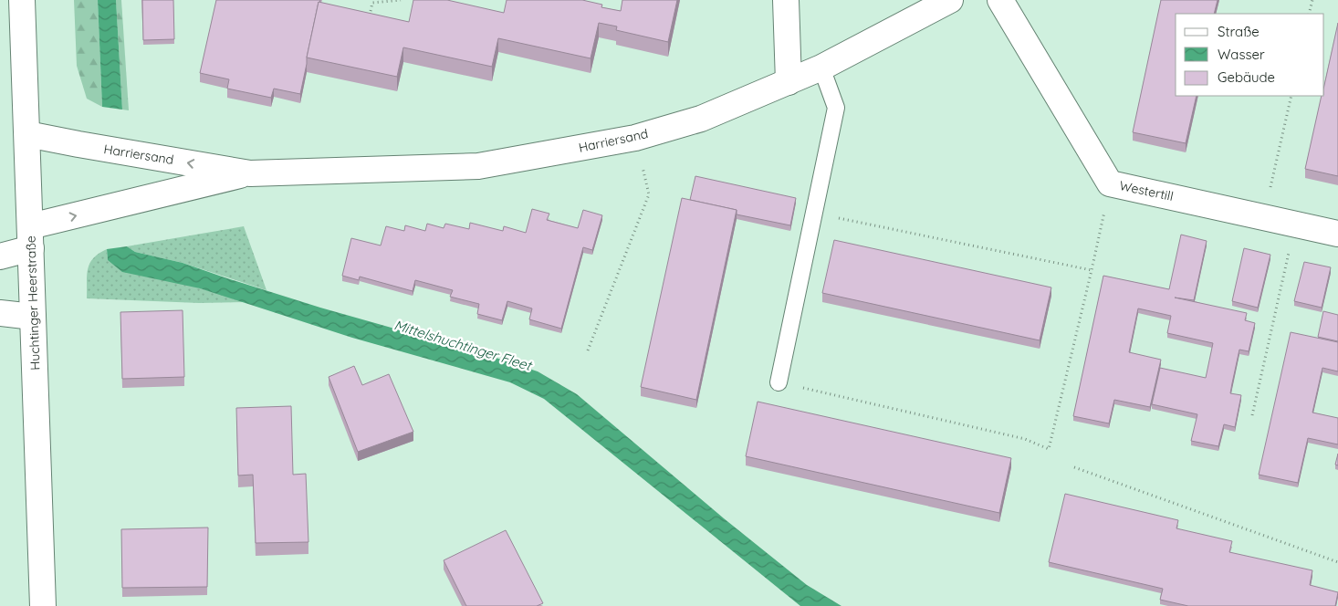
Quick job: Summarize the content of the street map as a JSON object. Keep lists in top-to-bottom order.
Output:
{
  "streets": {
    "street": ["Harriersand", "Westertill", "Huchtinger Heerstraße"]
  },
  "crossings": [
    ["Harriersand", "Huchtinger Heerstraße"]
  ],
  "water": ["Mittelshuchtinger Fleet"],
  "legend": ["Straße", "Wasser", "Gebäude"]
}
